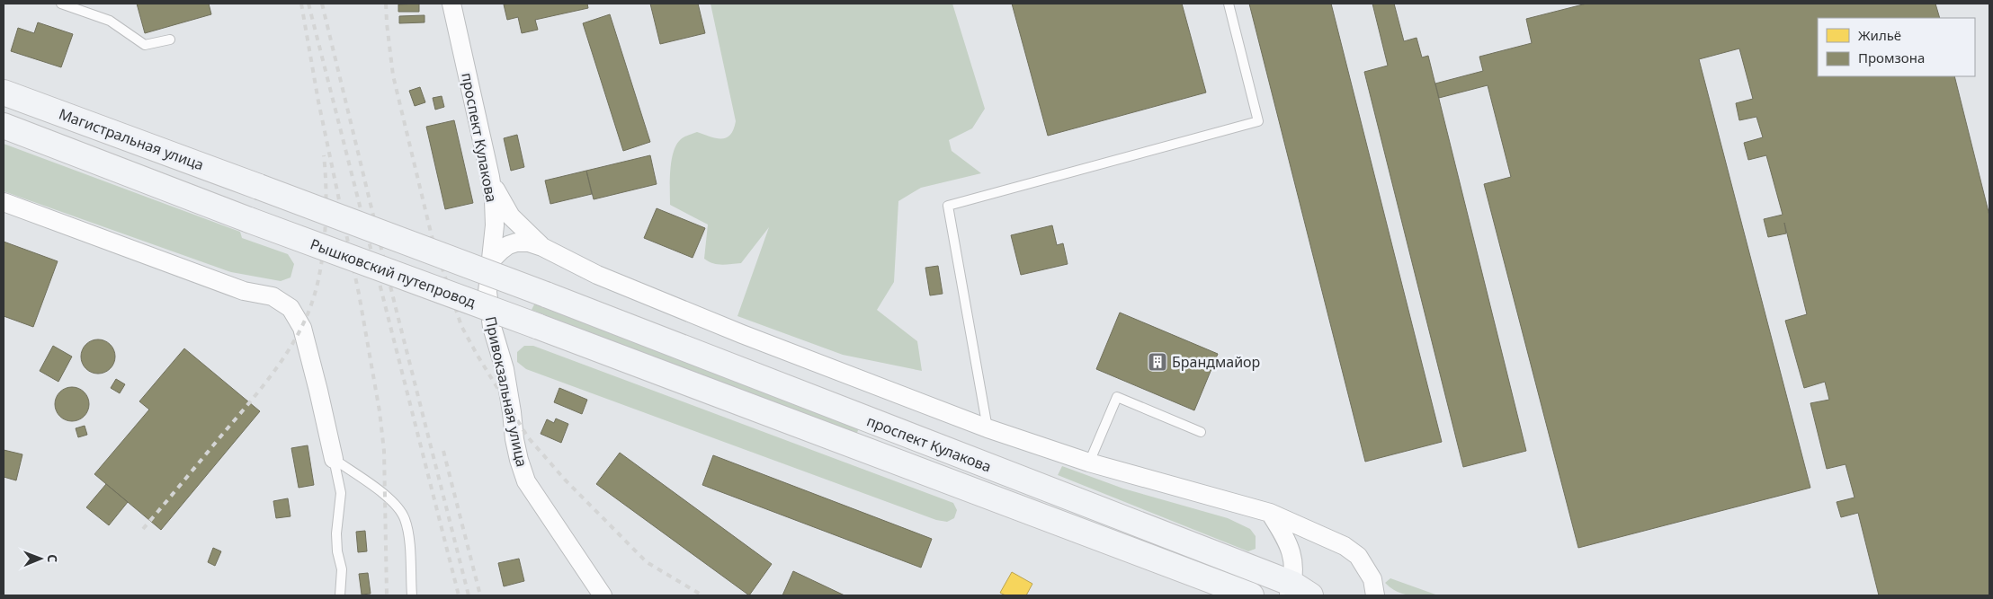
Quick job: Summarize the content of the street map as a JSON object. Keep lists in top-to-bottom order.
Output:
{
  "streets": {
    "main road": ["проспект Кулакова", "Магистральная улица", "Рышковский путепровод"],
    "street": ["Привокзальная улица"]
  },
  "crossings": [
    ["проспект Кулакова", "Магистральная улица"],
    ["проспект Кулакова", "Рышковский путепровод"],
    ["проспект Кулакова", "Привокзальная улица"]
  ],
  "places": {
    "building": ["Брандмайор"]
  },
  "legend": ["Жильё", "Промзона"],
  "north": "right"
}
